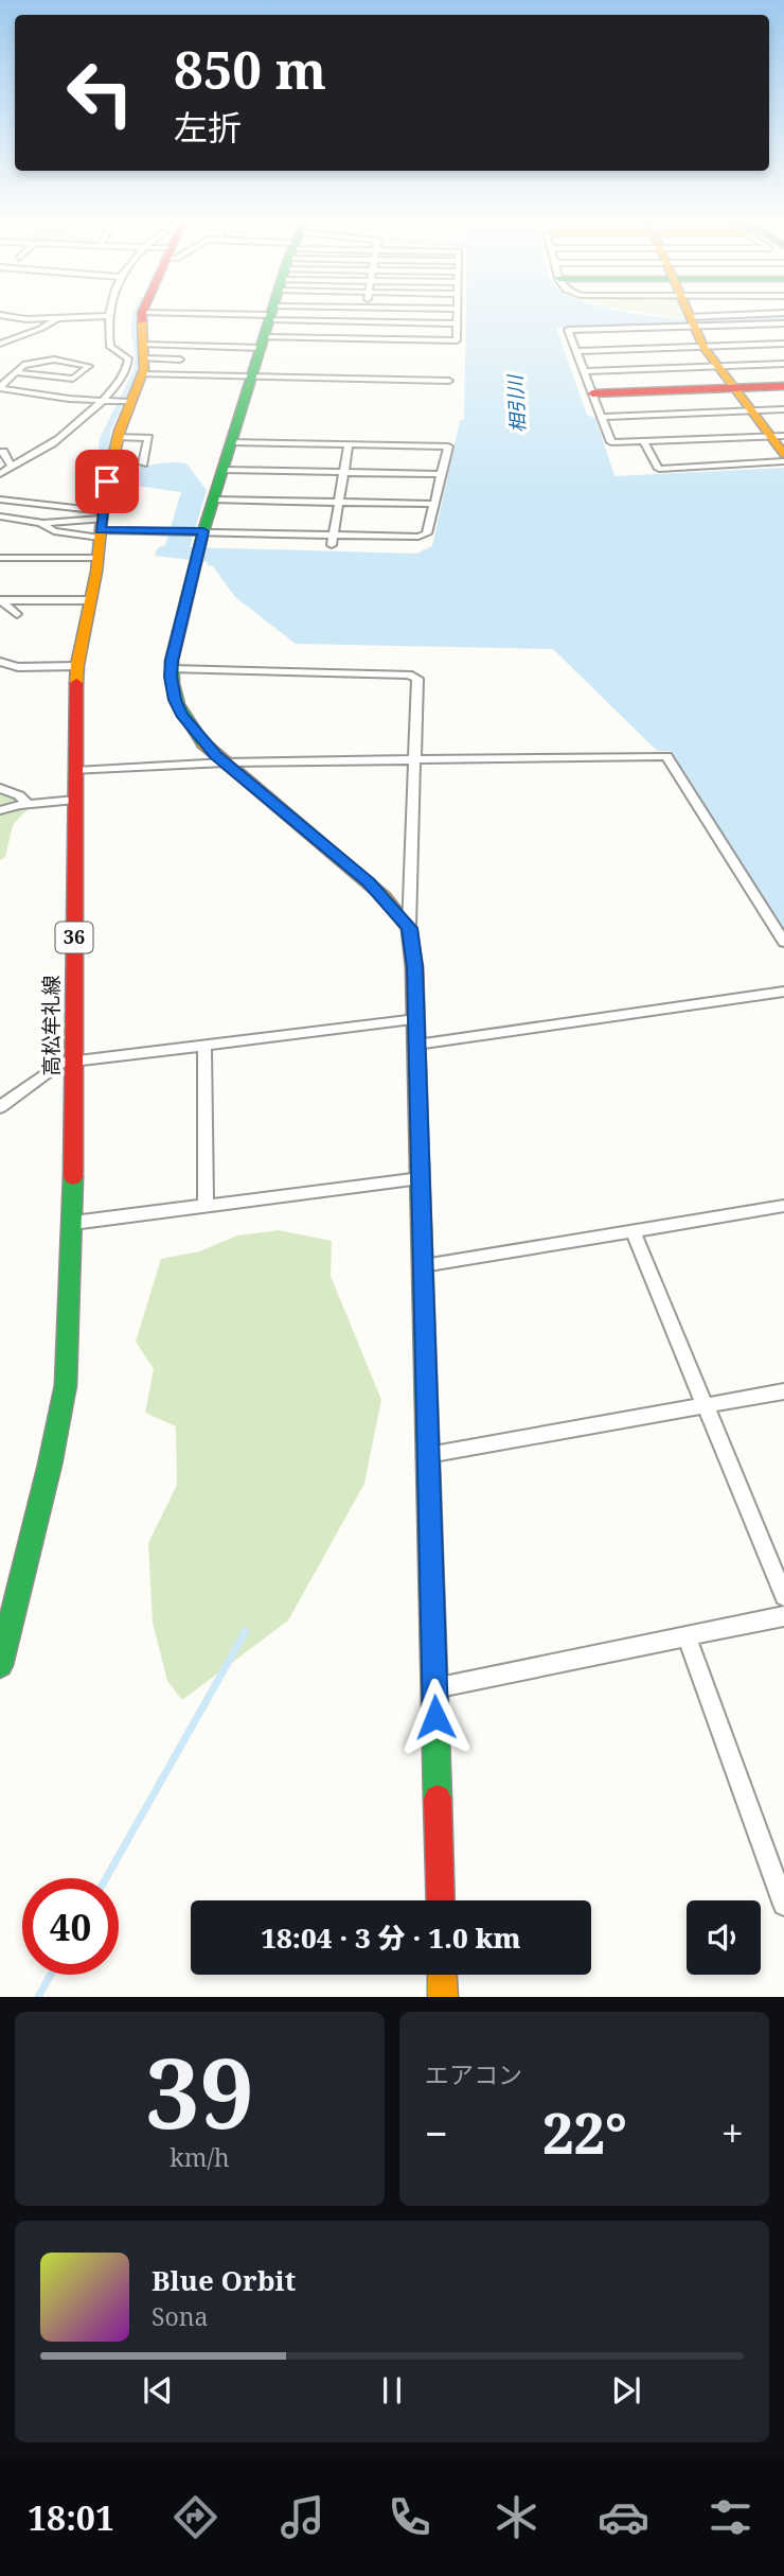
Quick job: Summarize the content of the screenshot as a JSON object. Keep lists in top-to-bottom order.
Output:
{
  "streets": {
    "street": ["36", "高松牟礼線"]
  },
  "water": ["相引川"],
  "page": {
    "turn": ["850 m", "左折"],
    "limit": "40",
    "trip": "18:04 · 3 分 · 1.0 km",
    "tile": [
      ["39", "km/h"],
      "エアコン"
    ],
    "heat": ["−", "22°", "+"],
    "song": ["Blue Orbit", "Sona"],
    "tabs": "18:01"
  }
}
